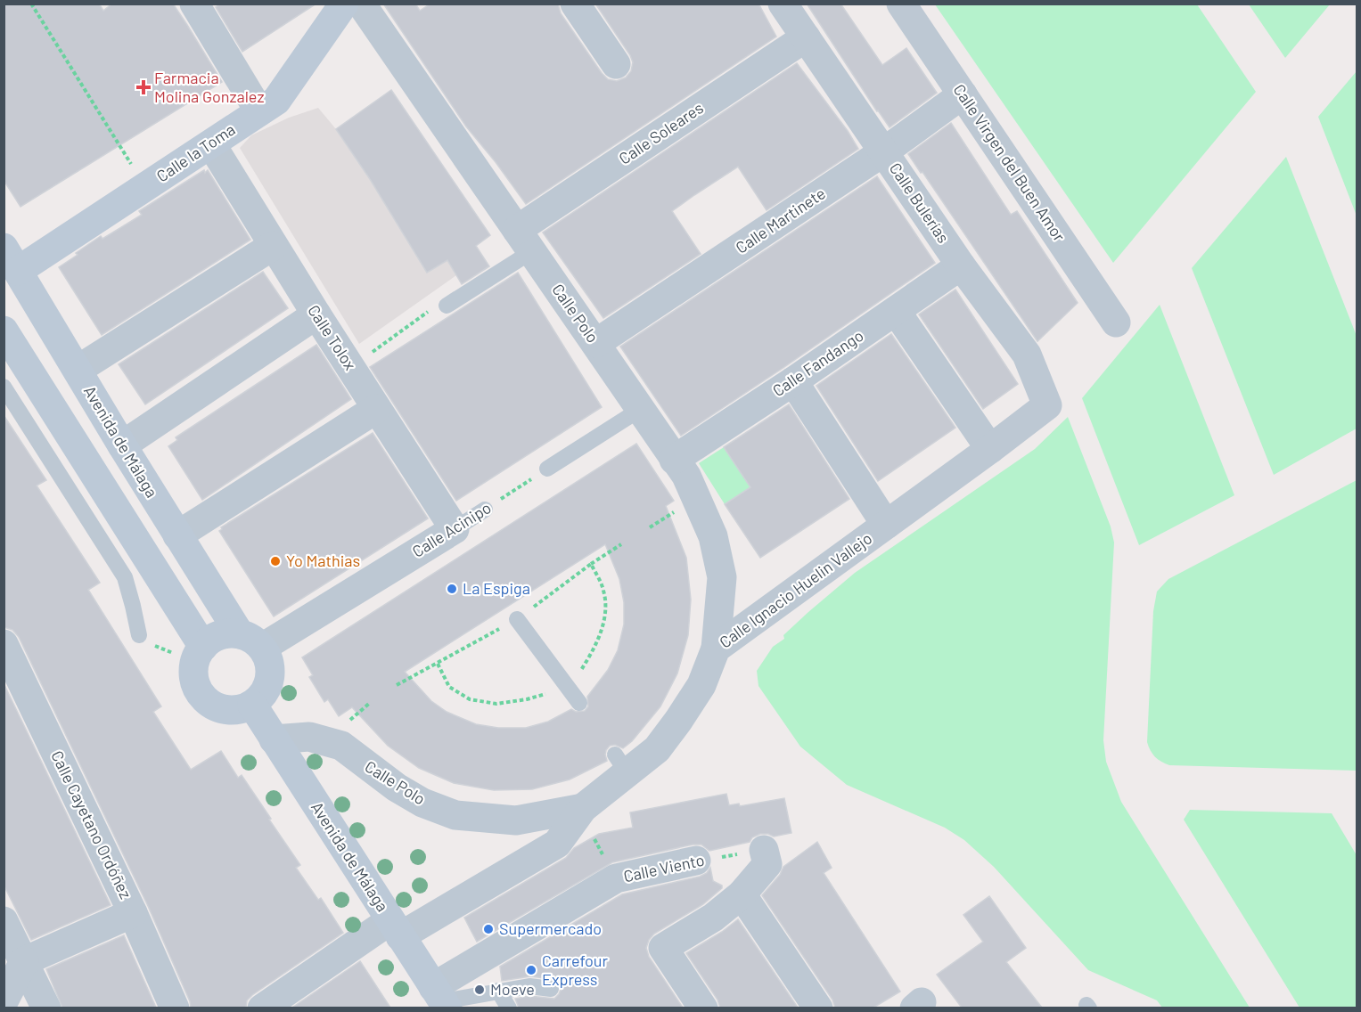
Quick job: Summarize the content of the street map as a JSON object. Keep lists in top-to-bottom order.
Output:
{
  "streets": {
    "main road": ["Calle la Toma", "Avenida de Málaga"],
    "street": [
      "Calle Soleares",
      "Calle Virgen del Buen Amor",
      "Calle Bulerías",
      "Calle Martinete",
      "Calle Polo",
      "Calle Tolox",
      "Calle Fandango",
      "Calle Acinipo",
      "Calle Ignacio Huelin Vallejo",
      "Calle Cayetano Ordóñez",
      "Calle Viento"
    ]
  },
  "crossings": [
    ["Calle Soleares", "Calle Bulerías"],
    ["Calle Soleares", "Calle Polo"],
    ["Calle la Toma", "Calle Tolox"],
    ["Calle la Toma", "Avenida de Málaga"],
    ["Calle Virgen del Buen Amor", "Calle Martinete"],
    ["Calle Bulerías", "Calle Martinete"],
    ["Calle Bulerías", "Calle Fandango"],
    ["Calle Bulerías", "Calle Ignacio Huelin Vallejo"],
    ["Calle Martinete", "Calle Polo"],
    ["Calle Polo", "Calle Fandango"],
    ["Calle Polo", "Avenida de Málaga"],
    ["Calle Polo", "Calle Ignacio Huelin Vallejo"],
    ["Calle Tolox", "Calle Acinipo"],
    ["Avenida de Málaga", "Calle Acinipo"],
    ["Avenida de Málaga", "Calle Ignacio Huelin Vallejo"],
    ["Avenida de Málaga", "Calle Viento"]
  ],
  "places": {
    "health": ["Farmacia Molina Gonzalez"],
    "other": [
      "Yo Mathias",
      "La Espiga",
      "Supermercado",
      "Carrefour Express",
      "Moeve"
    ]
  }
}
